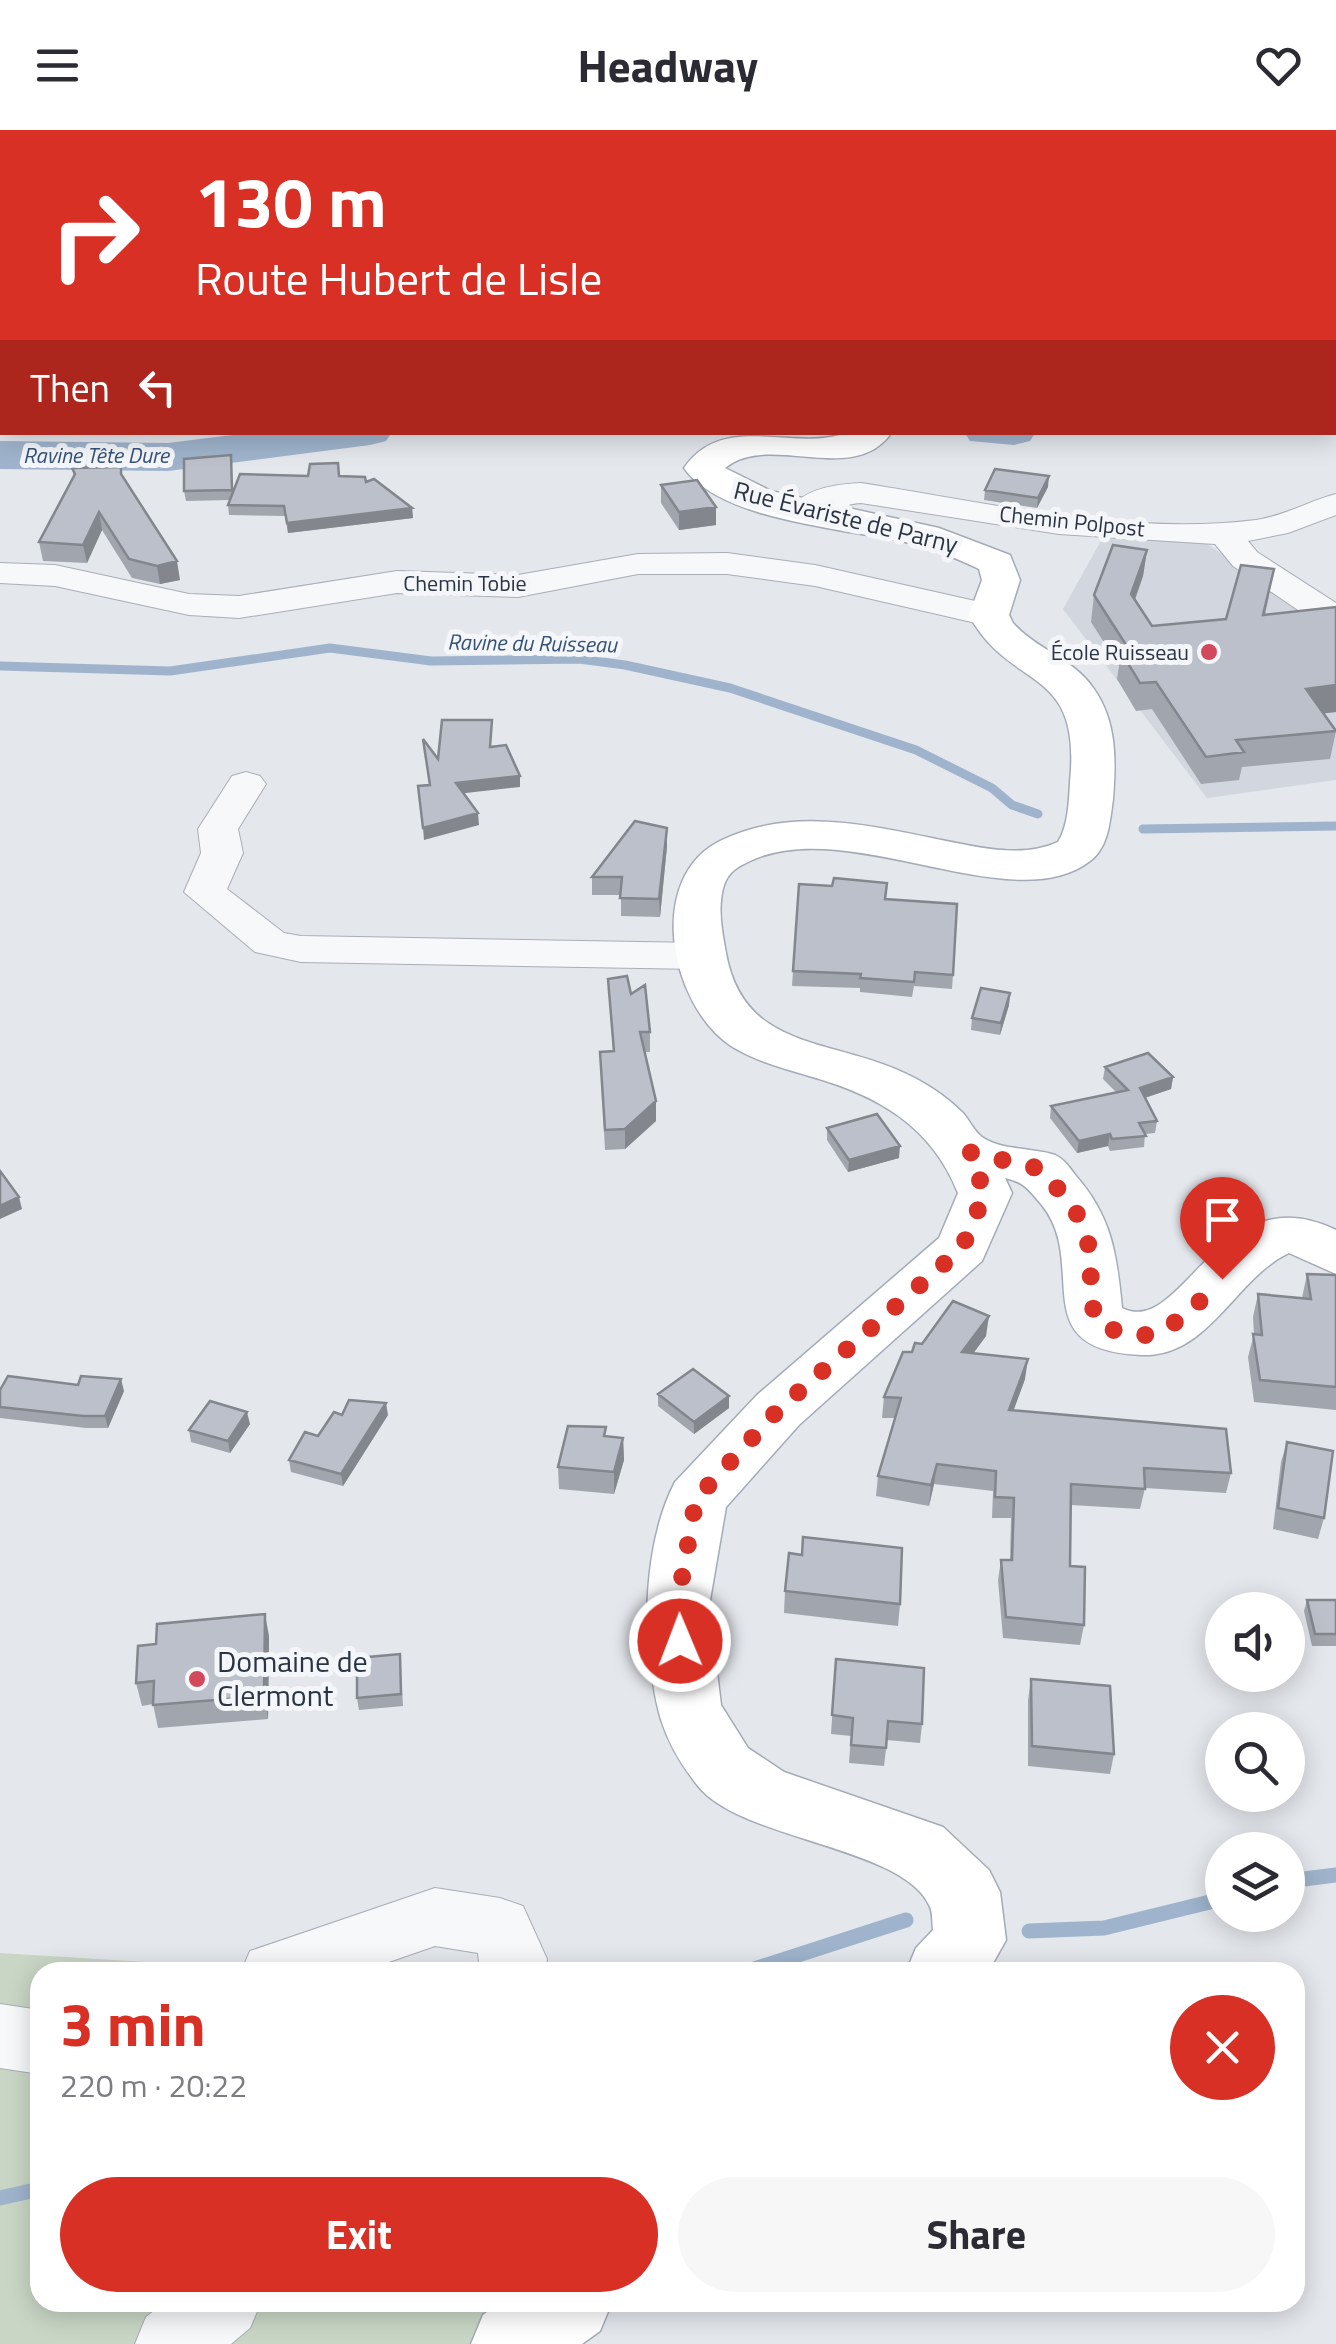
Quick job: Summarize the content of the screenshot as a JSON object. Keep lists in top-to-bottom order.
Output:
{
  "streets": {
    "main road": ["Rue Évariste de Parny"],
    "street": ["Chemin Polpost", "Chemin Tobie"]
  },
  "crossings": [
    ["Rue Évariste de Parny", "Chemin Polpost"],
    ["Rue Évariste de Parny", "Chemin Tobie"]
  ],
  "water": ["Ravine Tête Dure", "Ravine du Ruisseau"],
  "places": ["École Ruisseau", "Domaine de Clermont"],
  "page": {
    "header": "Headway",
    "turn": ["130 m", "Route Hubert de Lisle"],
    "then": "Then",
    "heading": ["3 min", "220 m · 20:22"],
    "buttons": ["Exit", "Share"]
  }
}
